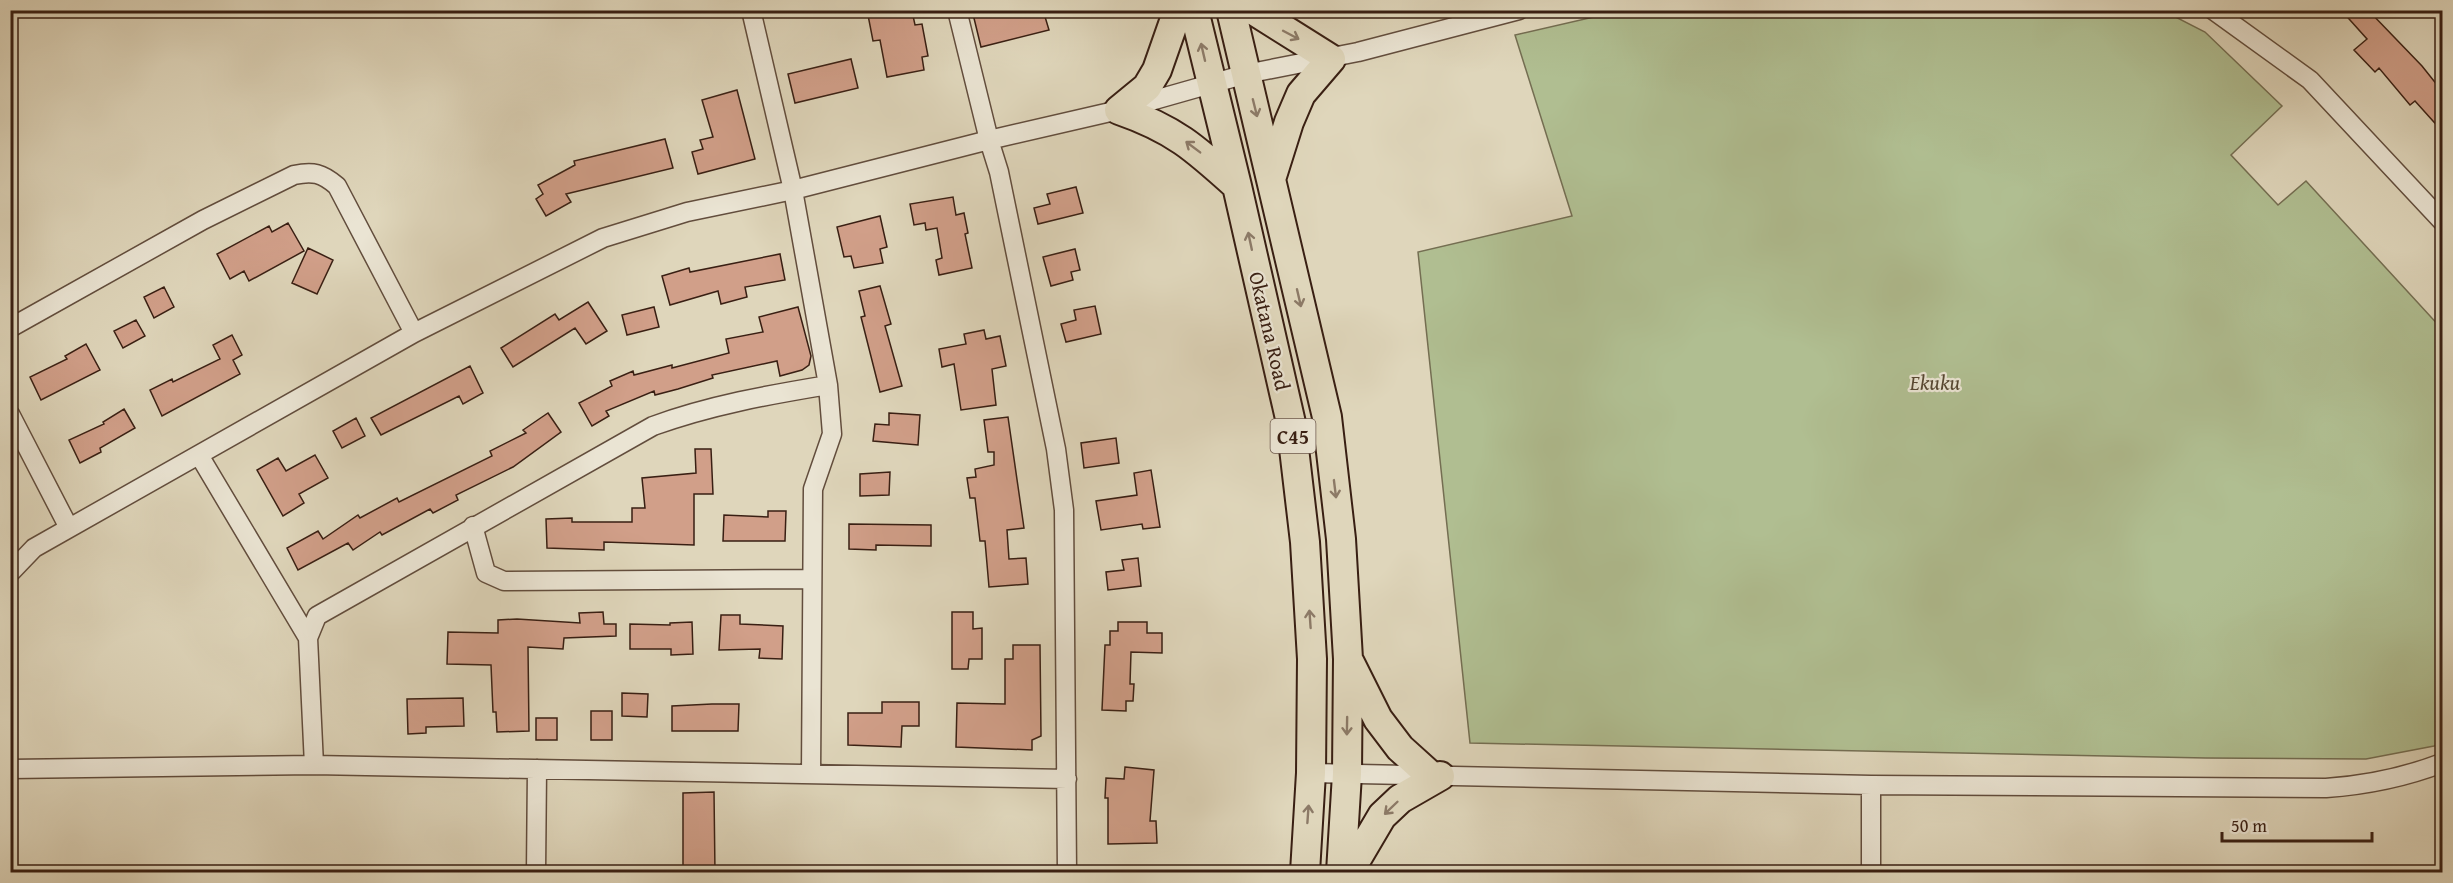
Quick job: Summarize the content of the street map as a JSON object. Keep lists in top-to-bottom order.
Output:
{
  "streets": {
    "main road": ["Okatana Road", "C45"]
  },
  "parks": ["Ekuku"],
  "scale_bar": "50 m"
}
